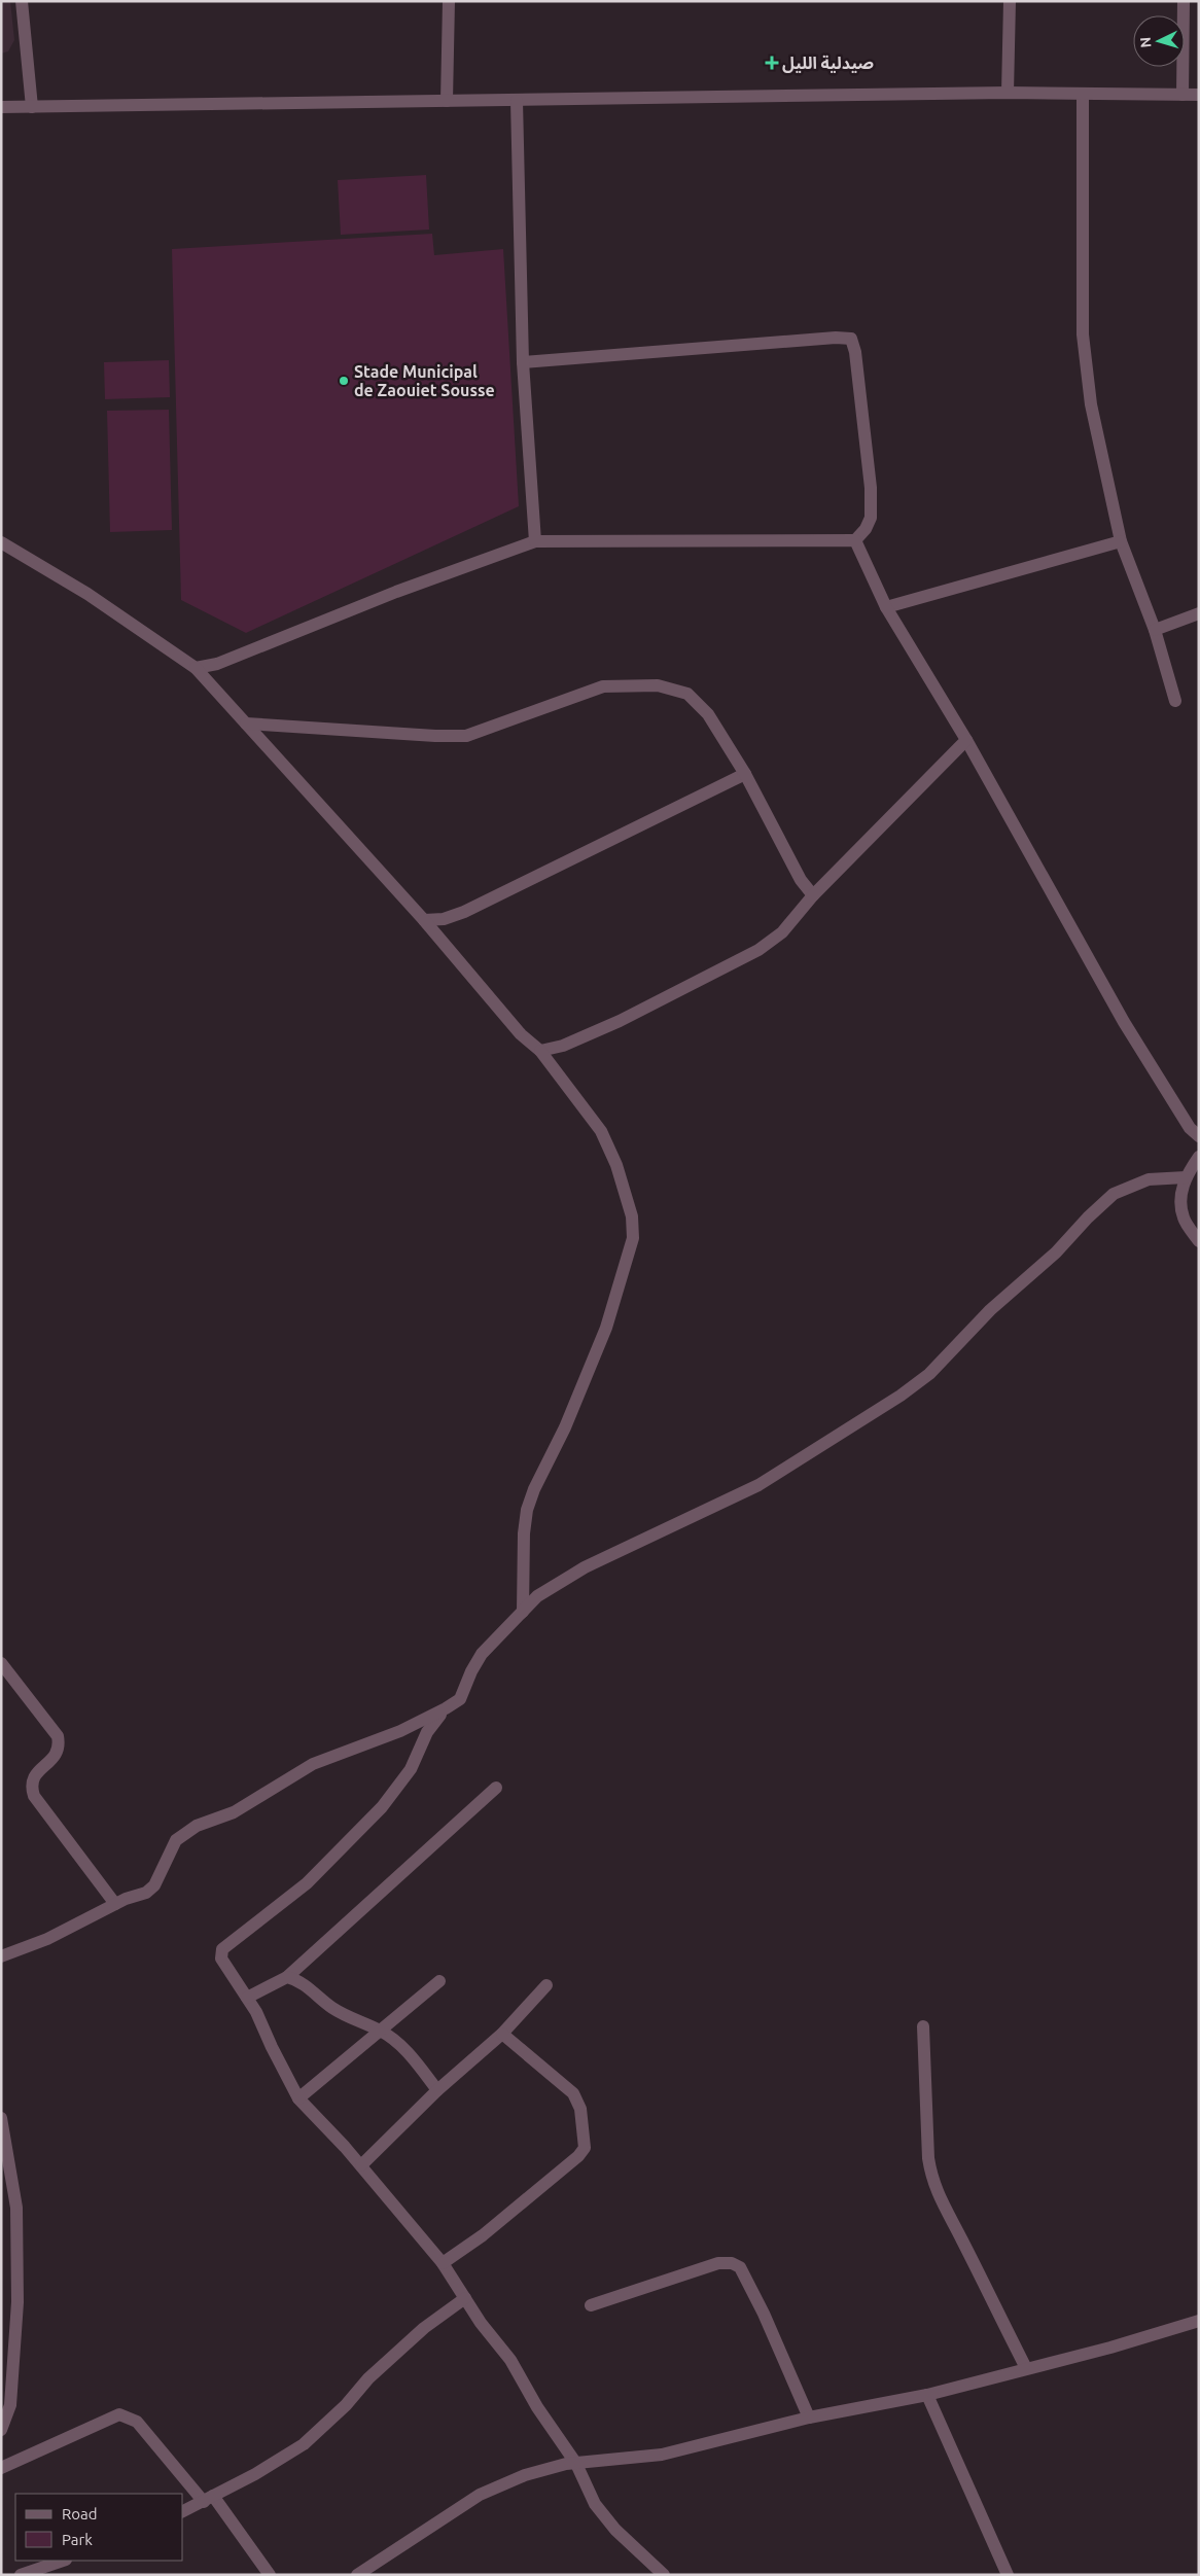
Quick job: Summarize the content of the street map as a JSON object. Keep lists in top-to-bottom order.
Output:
{
  "places": {
    "health": ["صيدلية الليل"],
    "other": ["Stade Municipal de Zaouiet Sousse"]
  },
  "legend": ["Road", "Park"],
  "north": "left"
}
